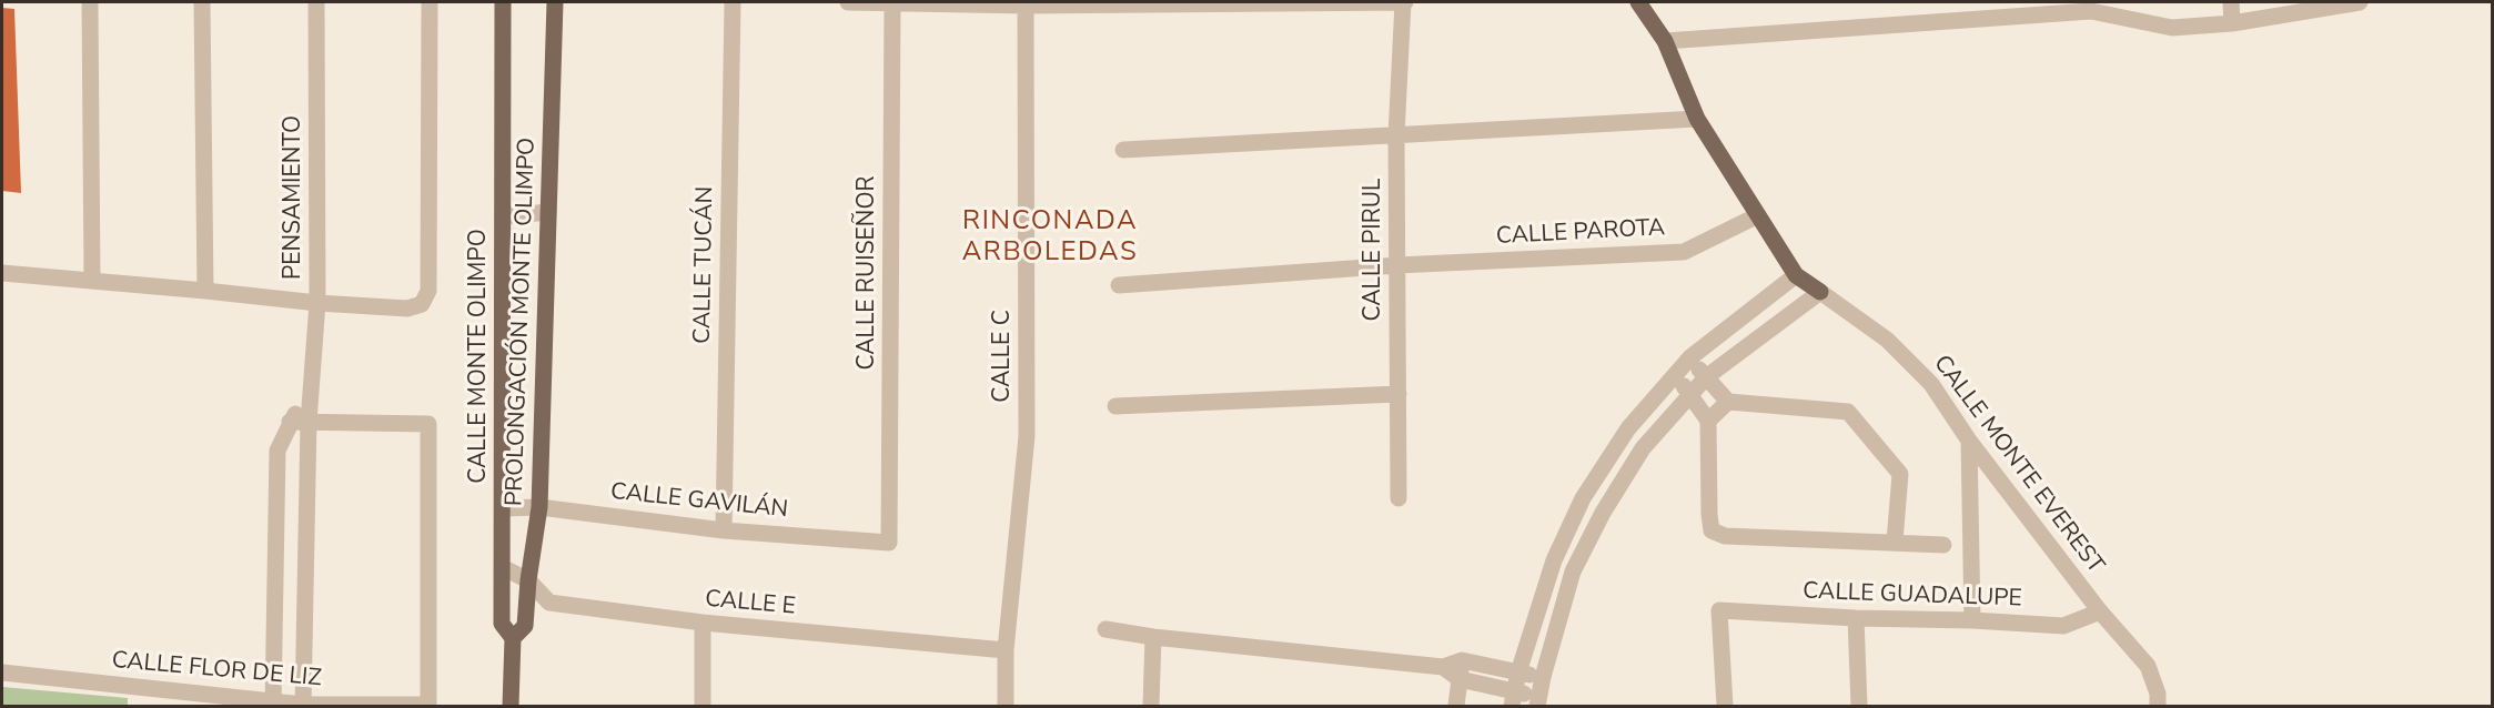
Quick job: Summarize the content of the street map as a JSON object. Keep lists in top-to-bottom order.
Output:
{
  "streets": {
    "main road": ["PROLONGACIÓN MONTE OLIMPO", "CALLE MONTE OLIMPO", "CALLE MONTE EVEREST"],
    "street": [
      "PENSAMIENTO",
      "CALLE PAROTA",
      "CALLE PIRUL",
      "CALLE TUCÁN",
      "CALLE RUISEÑOR",
      "CALLE C",
      "CALLE GAVILÁN",
      "CALLE GUADALUPE",
      "CALLE E",
      "CALLE FLOR DE LIZ"
    ]
  },
  "crossings": [
    ["PENSAMIENTO", "CALLE FLOR DE LIZ"],
    ["CALLE PAROTA", "CALLE PIRUL"],
    ["CALLE PAROTA", "CALLE MONTE EVEREST"],
    ["CALLE TUCÁN", "CALLE GAVILÁN"],
    ["CALLE RUISEÑOR", "CALLE GAVILÁN"],
    ["PROLONGACIÓN MONTE OLIMPO", "CALLE MONTE OLIMPO"],
    ["PROLONGACIÓN MONTE OLIMPO", "CALLE GAVILÁN"],
    ["PROLONGACIÓN MONTE OLIMPO", "CALLE E"],
    ["CALLE MONTE OLIMPO", "CALLE GAVILÁN"],
    ["CALLE MONTE OLIMPO", "CALLE E"],
    ["CALLE C", "CALLE E"],
    ["CALLE MONTE EVEREST", "CALLE GUADALUPE"]
  ],
  "districts": ["RINCONADA ARBOLEDAS"]
}
